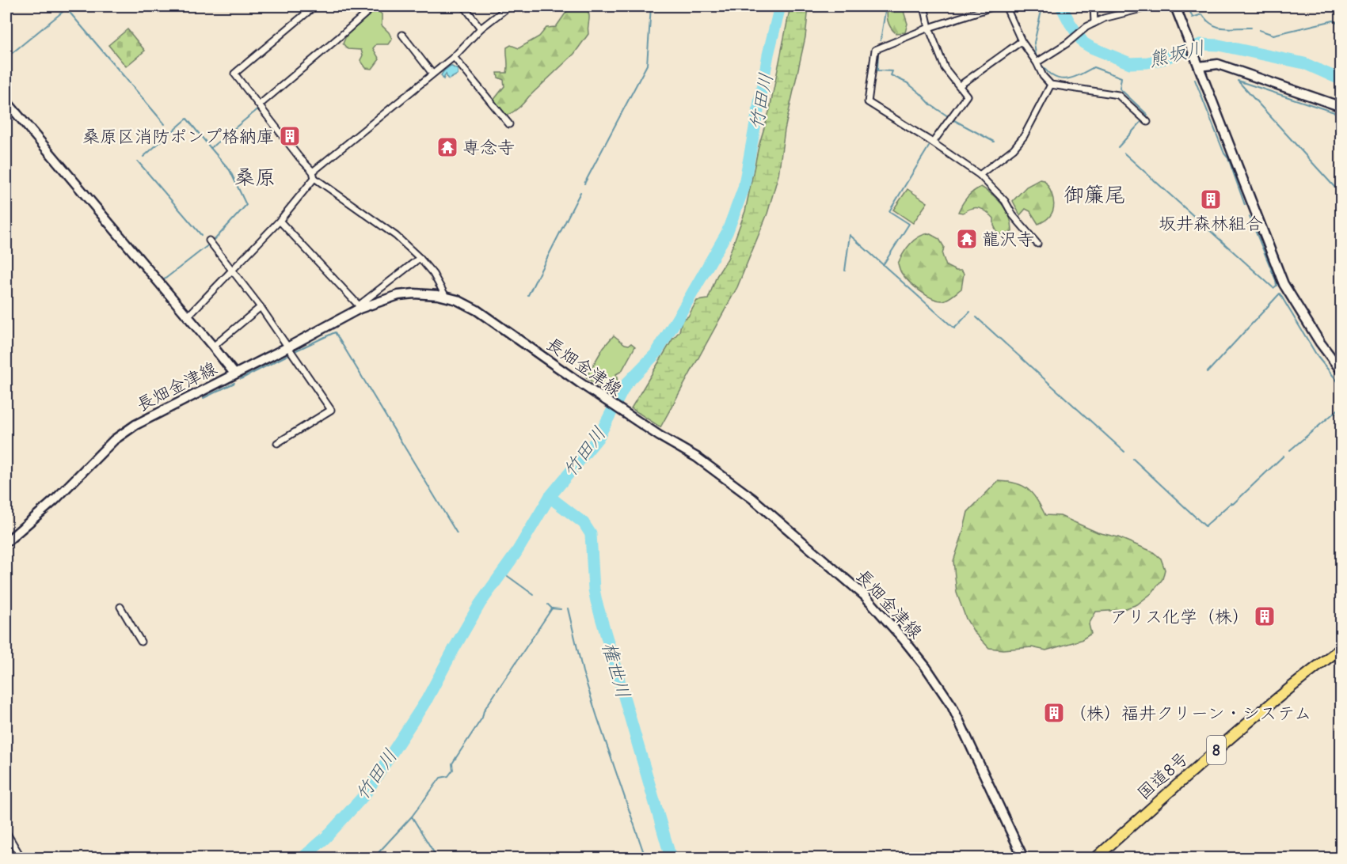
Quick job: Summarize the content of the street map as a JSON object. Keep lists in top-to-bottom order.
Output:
{
  "streets": {
    "highway": ["8", "国道8号"],
    "main road": ["長畑金津線"]
  },
  "districts": ["桑原", "御簾尾"],
  "water": ["熊坂川", "竹田川", "権世川"],
  "places": {
    "building": [
      "桑原区消防ポンプ格納庫",
      "坂井森林組合",
      "アリス化学（株）",
      "（株）福井クリーン・システム"
    ],
    "temple": ["専念寺", "龍沢寺"]
  }
}
